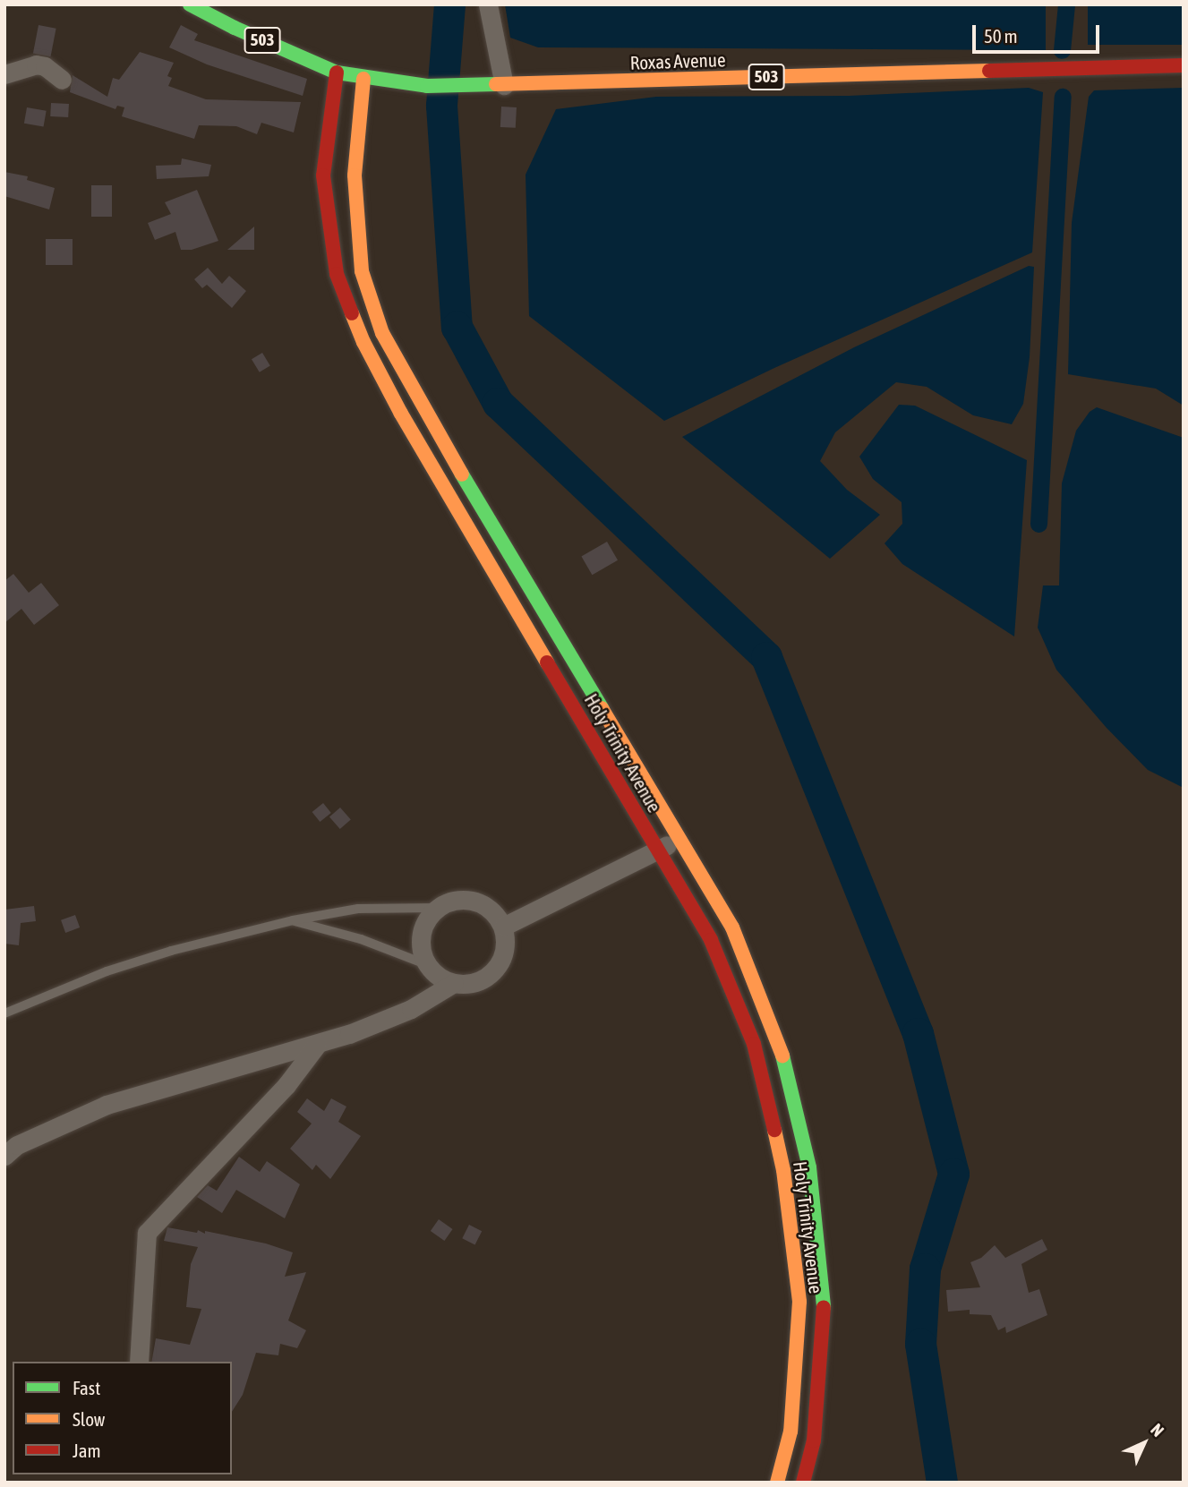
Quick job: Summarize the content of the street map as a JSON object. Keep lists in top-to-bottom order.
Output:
{
  "streets": {
    "main road": ["503", "Roxas Avenue", "Holy Trinity Avenue"]
  },
  "crossings": [
    ["Roxas Avenue", "Holy Trinity Avenue"]
  ],
  "legend": ["Fast", "Slow", "Jam"],
  "scale_bar": "50 m",
  "north": "top right"
}
